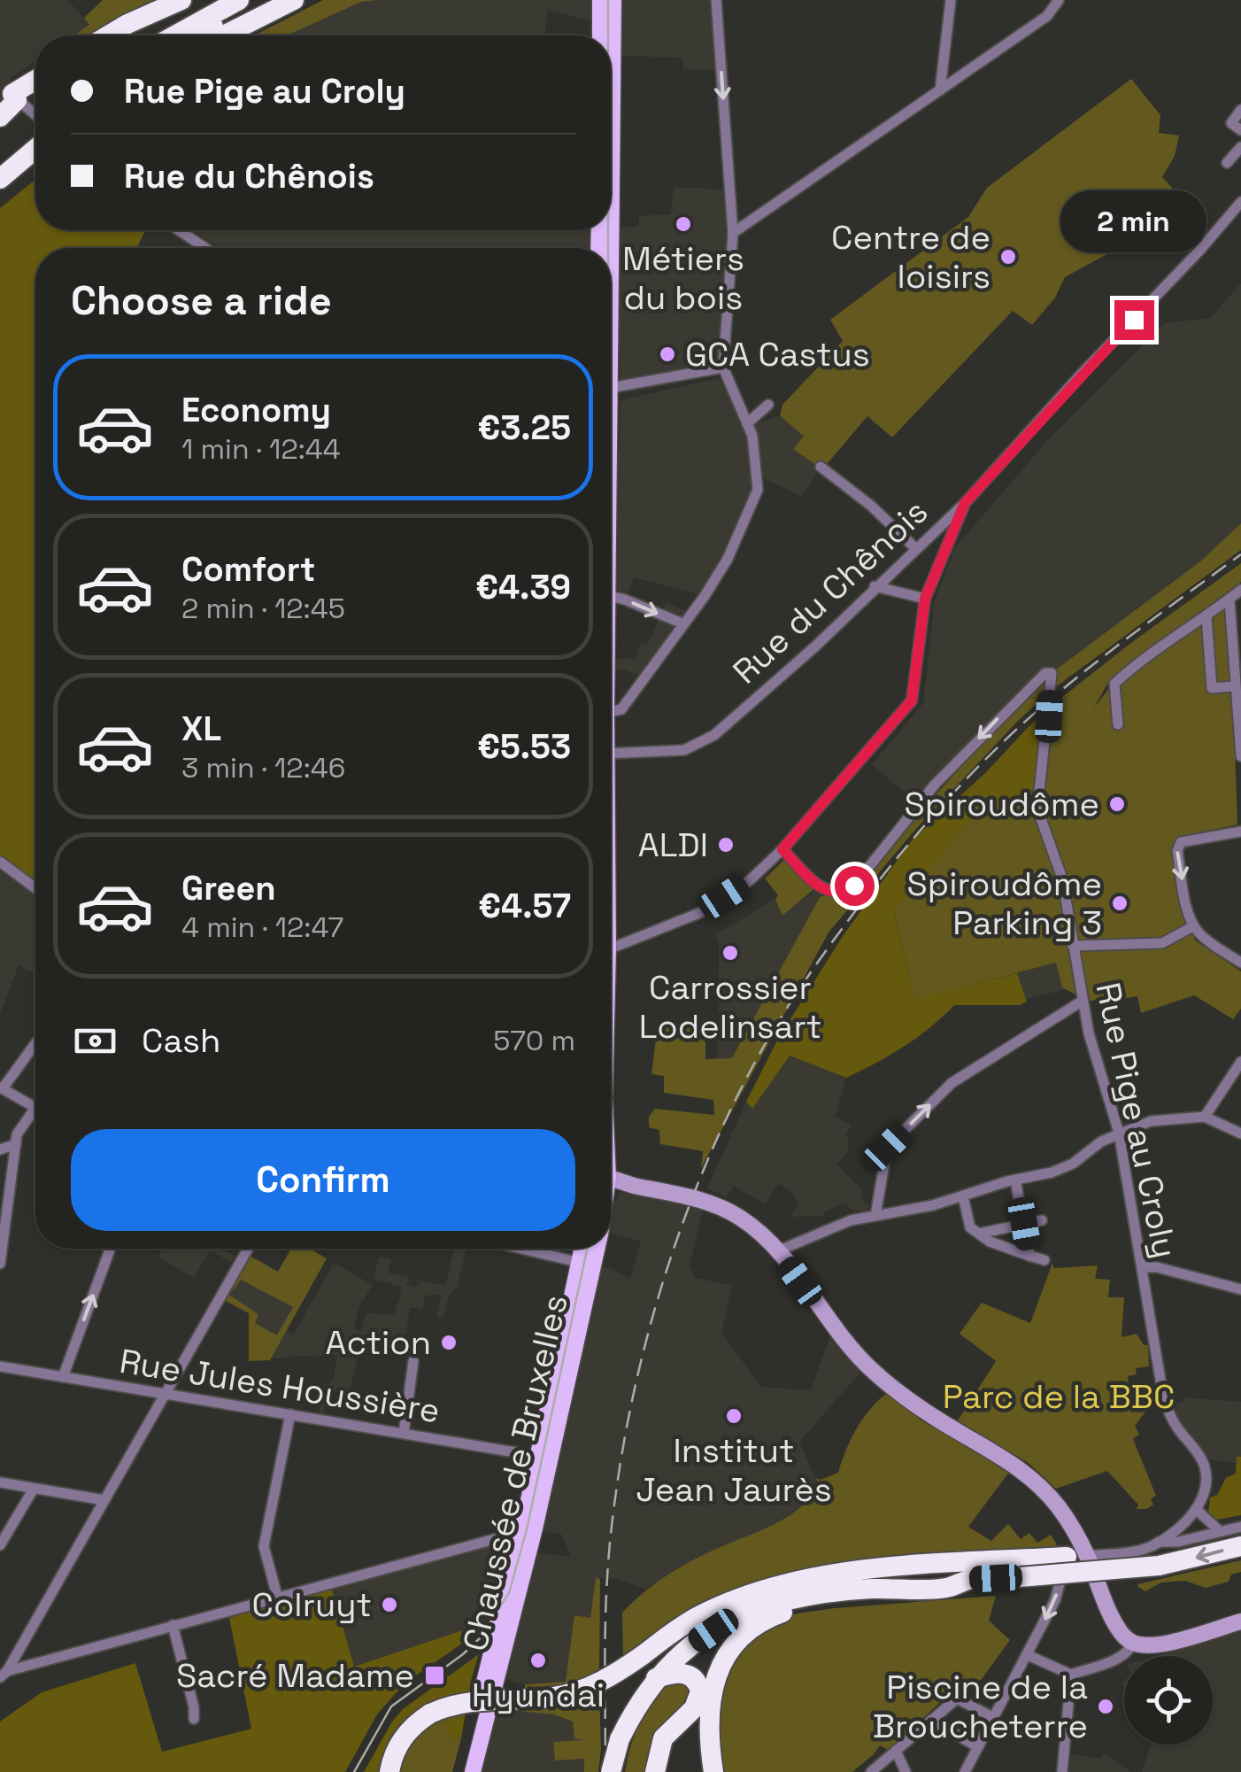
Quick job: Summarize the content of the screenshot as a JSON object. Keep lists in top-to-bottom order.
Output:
{
  "streets": {
    "main road": ["Chaussée de Bruxelles"],
    "street": ["Rue du Chênois", "Rue Pige au Croly", "Rue Jules Houssière"]
  },
  "crossings": [
    ["Rue Jules Houssière", "Chaussée de Bruxelles"]
  ],
  "parks": ["Parc de la BBC"],
  "places": {
    "other": [
      "Métiers du bois",
      "Centre de loisirs",
      "GCA Castus",
      "Spiroudôme",
      "ALDI",
      "Spiroudôme Parking 3",
      "Carrossier Lodelinsart",
      "Action",
      "Institut Jean Jaurès",
      "Colruyt",
      "Hyundai",
      "Piscine de la Broucheterre"
    ],
    "transit": ["Sacré Madame"]
  },
  "page": {
    "banner": ["Rue Pige au Croly", "Rue du Chênois"],
    "bubble": "2 min",
    "heading": "Choose a ride",
    "list": [
      {
        "name": "Economy",
        "note": "1 min · 12:44",
        "value": "€3.25"
      },
      {
        "name": "Comfort",
        "note": "2 min · 12:45",
        "value": "€4.39"
      },
      {
        "name": "XL",
        "note": "3 min · 12:46",
        "value": "€5.53"
      },
      {
        "name": "Green",
        "note": "4 min · 12:47",
        "value": "€4.57"
      }
    ],
    "pay": ["Cash", "570 m"],
    "buttons": "Confirm"
  }
}
